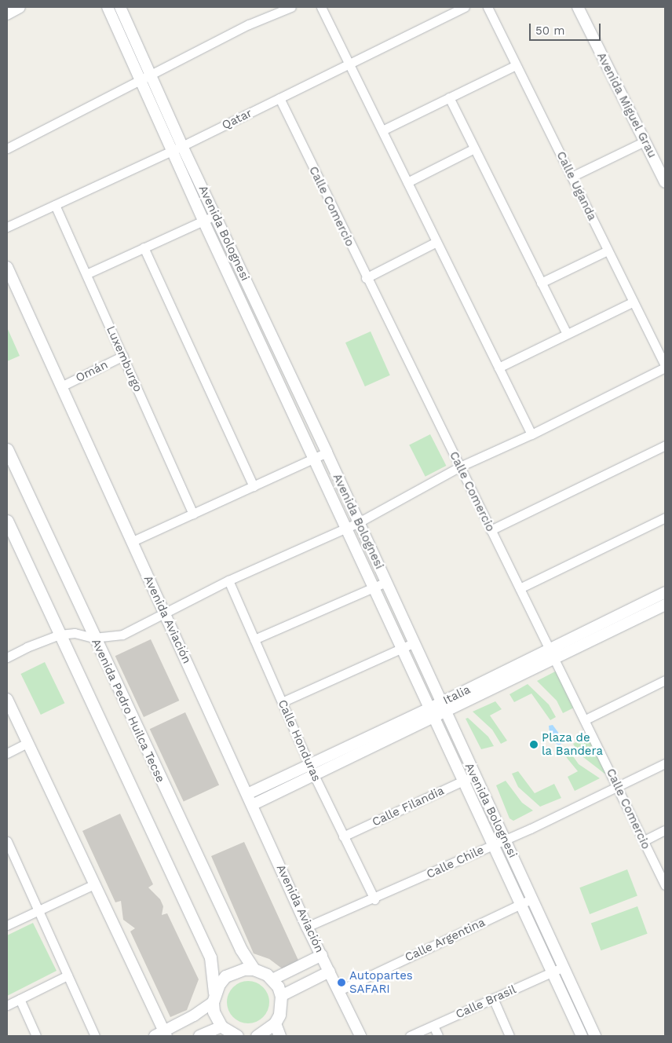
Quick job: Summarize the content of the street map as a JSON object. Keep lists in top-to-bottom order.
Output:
{
  "streets": {
    "main road": ["Avenida Pedro Huilca Tecse"],
    "street": [
      "Avenida Miguel Grau",
      "Qatar",
      "Calle Uganda",
      "Calle Comercio",
      "Avenida Bolognesi",
      "Luxemburgo",
      "Omán",
      "Avenida Aviación",
      "Italia",
      "Calle Honduras",
      "Calle Filandia",
      "Calle Chile",
      "Calle Argentina",
      "Calle Brasil"
    ]
  },
  "crossings": [
    ["Qatar", "Calle Comercio"],
    ["Qatar", "Avenida Bolognesi"],
    ["Qatar", "Luxemburgo"],
    ["Calle Comercio", "Italia"],
    ["Calle Comercio", "Calle Chile"],
    ["Avenida Bolognesi", "Italia"],
    ["Avenida Bolognesi", "Calle Filandia"],
    ["Avenida Bolognesi", "Calle Chile"],
    ["Avenida Bolognesi", "Calle Argentina"],
    ["Avenida Bolognesi", "Calle Brasil"],
    ["Luxemburgo", "Omán"],
    ["Omán", "Avenida Aviación"],
    ["Avenida Aviación", "Italia"],
    ["Avenida Aviación", "Calle Chile"],
    ["Avenida Aviación", "Calle Argentina"],
    ["Italia", "Calle Honduras"],
    ["Calle Honduras", "Calle Filandia"],
    ["Calle Honduras", "Calle Chile"]
  ],
  "places": ["Plaza de la Bandera", "Autopartes SAFARI"],
  "scale_bar": "50 m"
}
